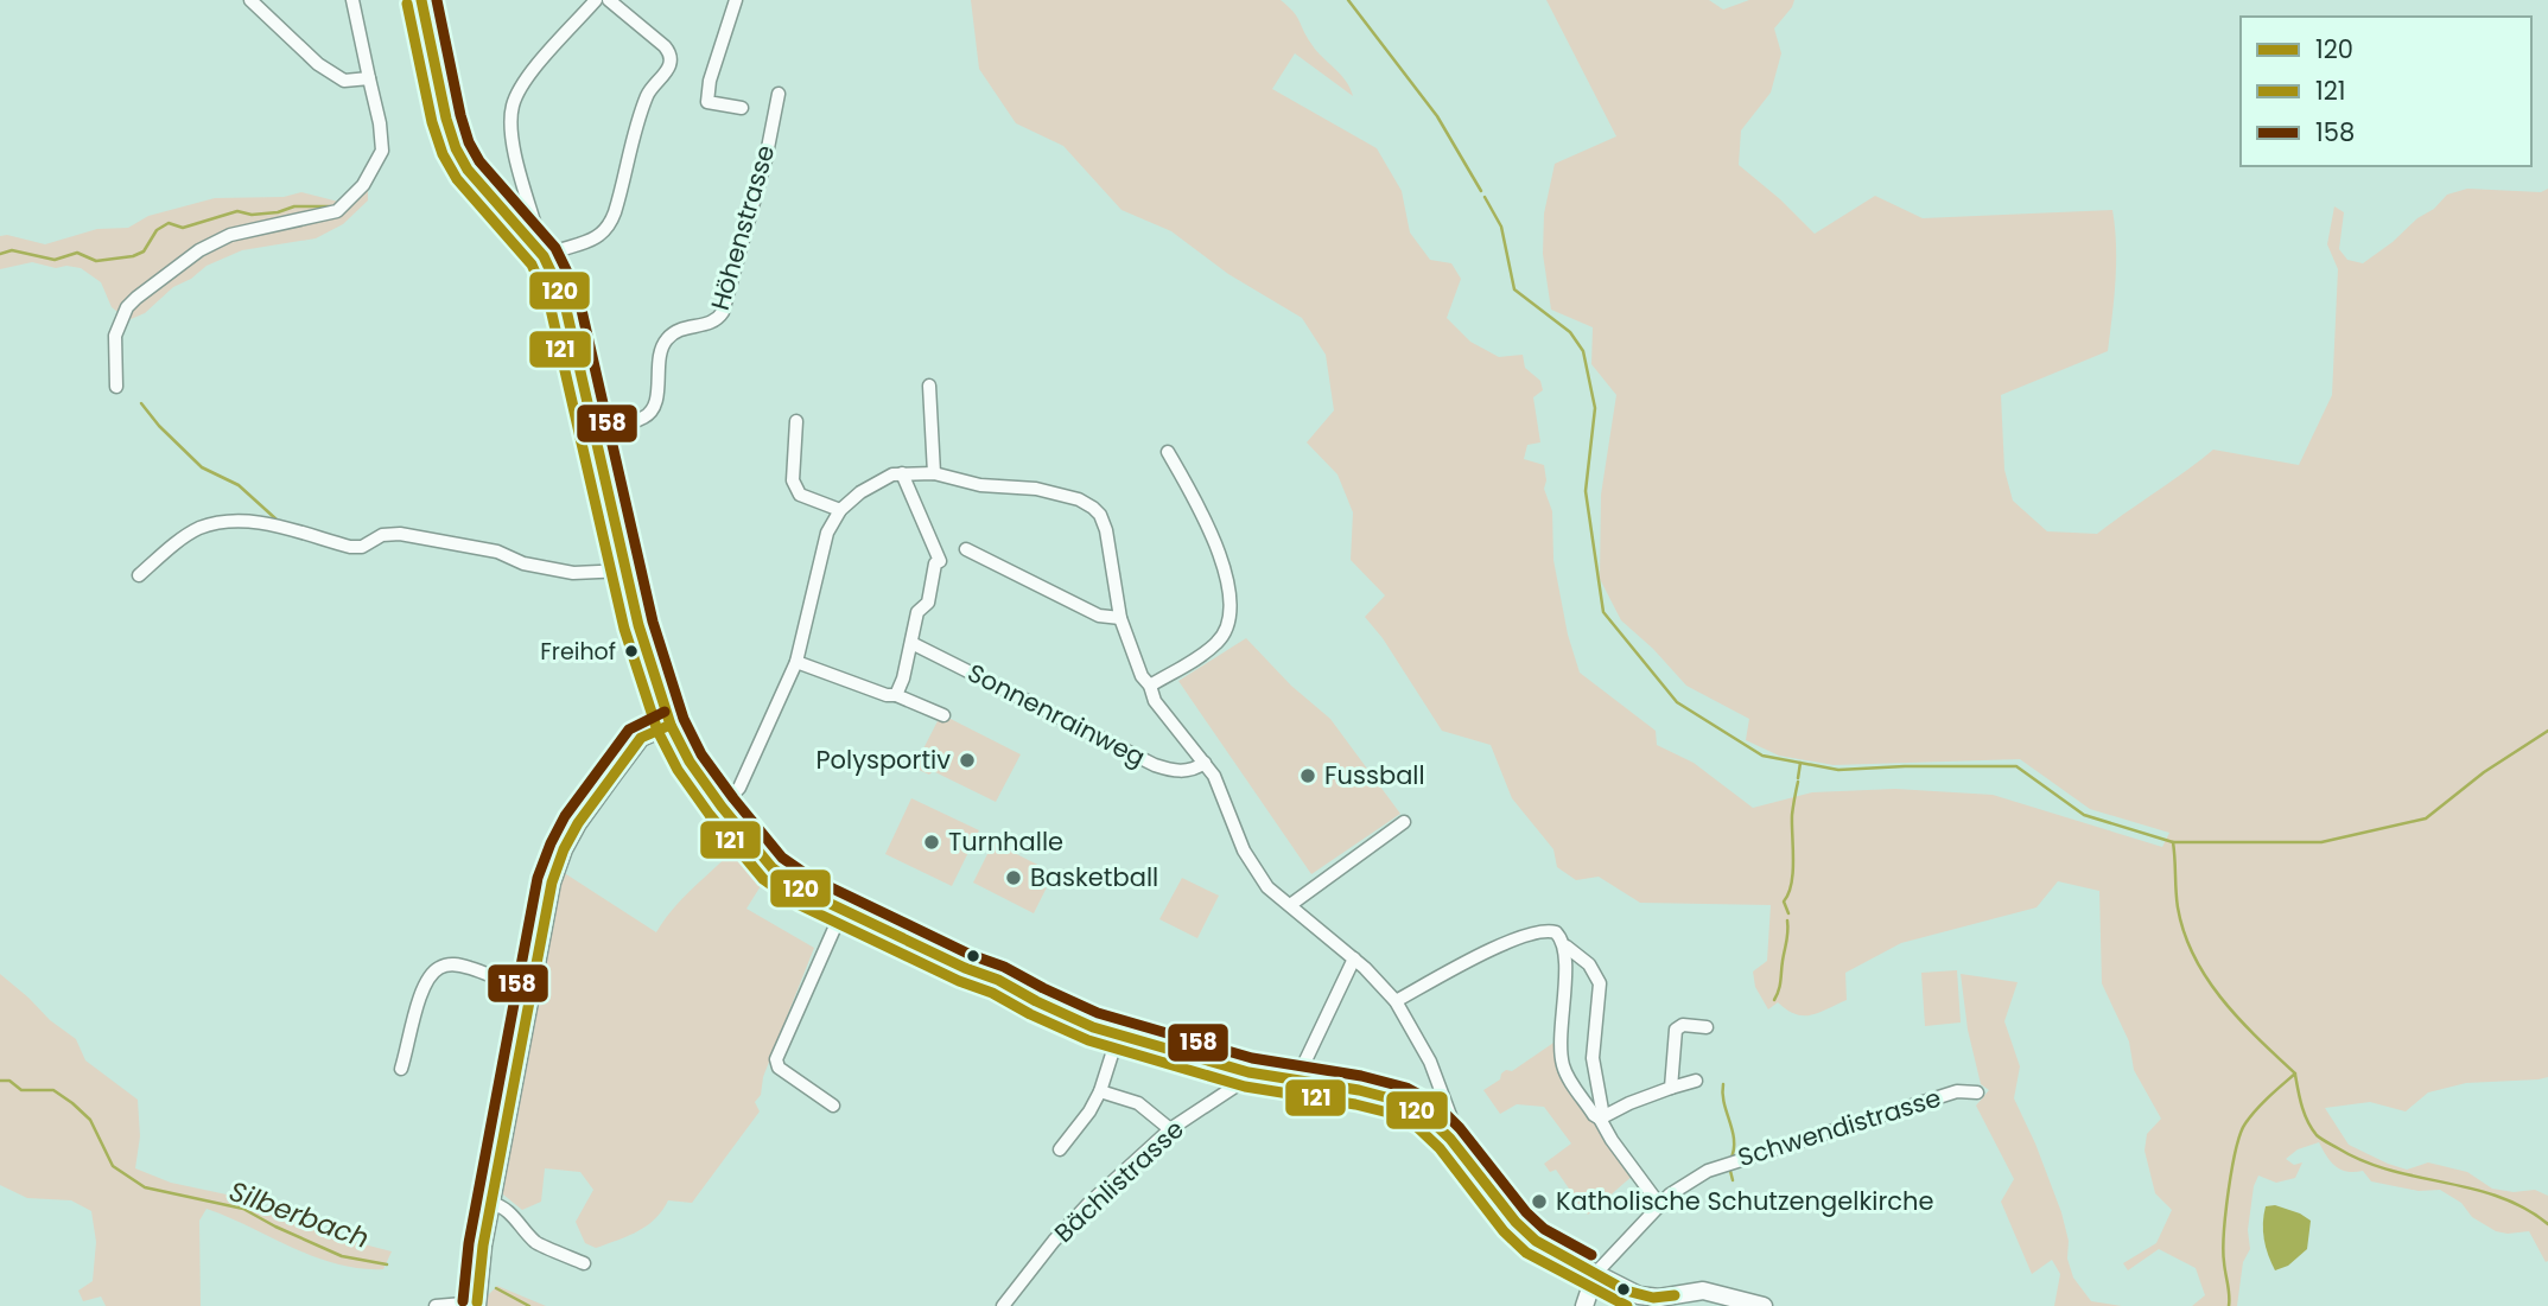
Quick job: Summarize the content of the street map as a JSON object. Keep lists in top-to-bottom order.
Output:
{
  "streets": {
    "street": [
      "Höhenstrasse",
      "Sonnenrainweg",
      "Schwendistrasse",
      "Bächlistrasse"
    ]
  },
  "water": ["Silberbach"],
  "places": [
    "Freihof",
    "Polysportiv",
    "Fussball",
    "Turnhalle",
    "Basketball",
    "Katholische Schutzengelkirche"
  ],
  "lines": ["transit line 120", "transit line 158", "transit line 121"],
  "legend": ["120", "121", "158"]
}
